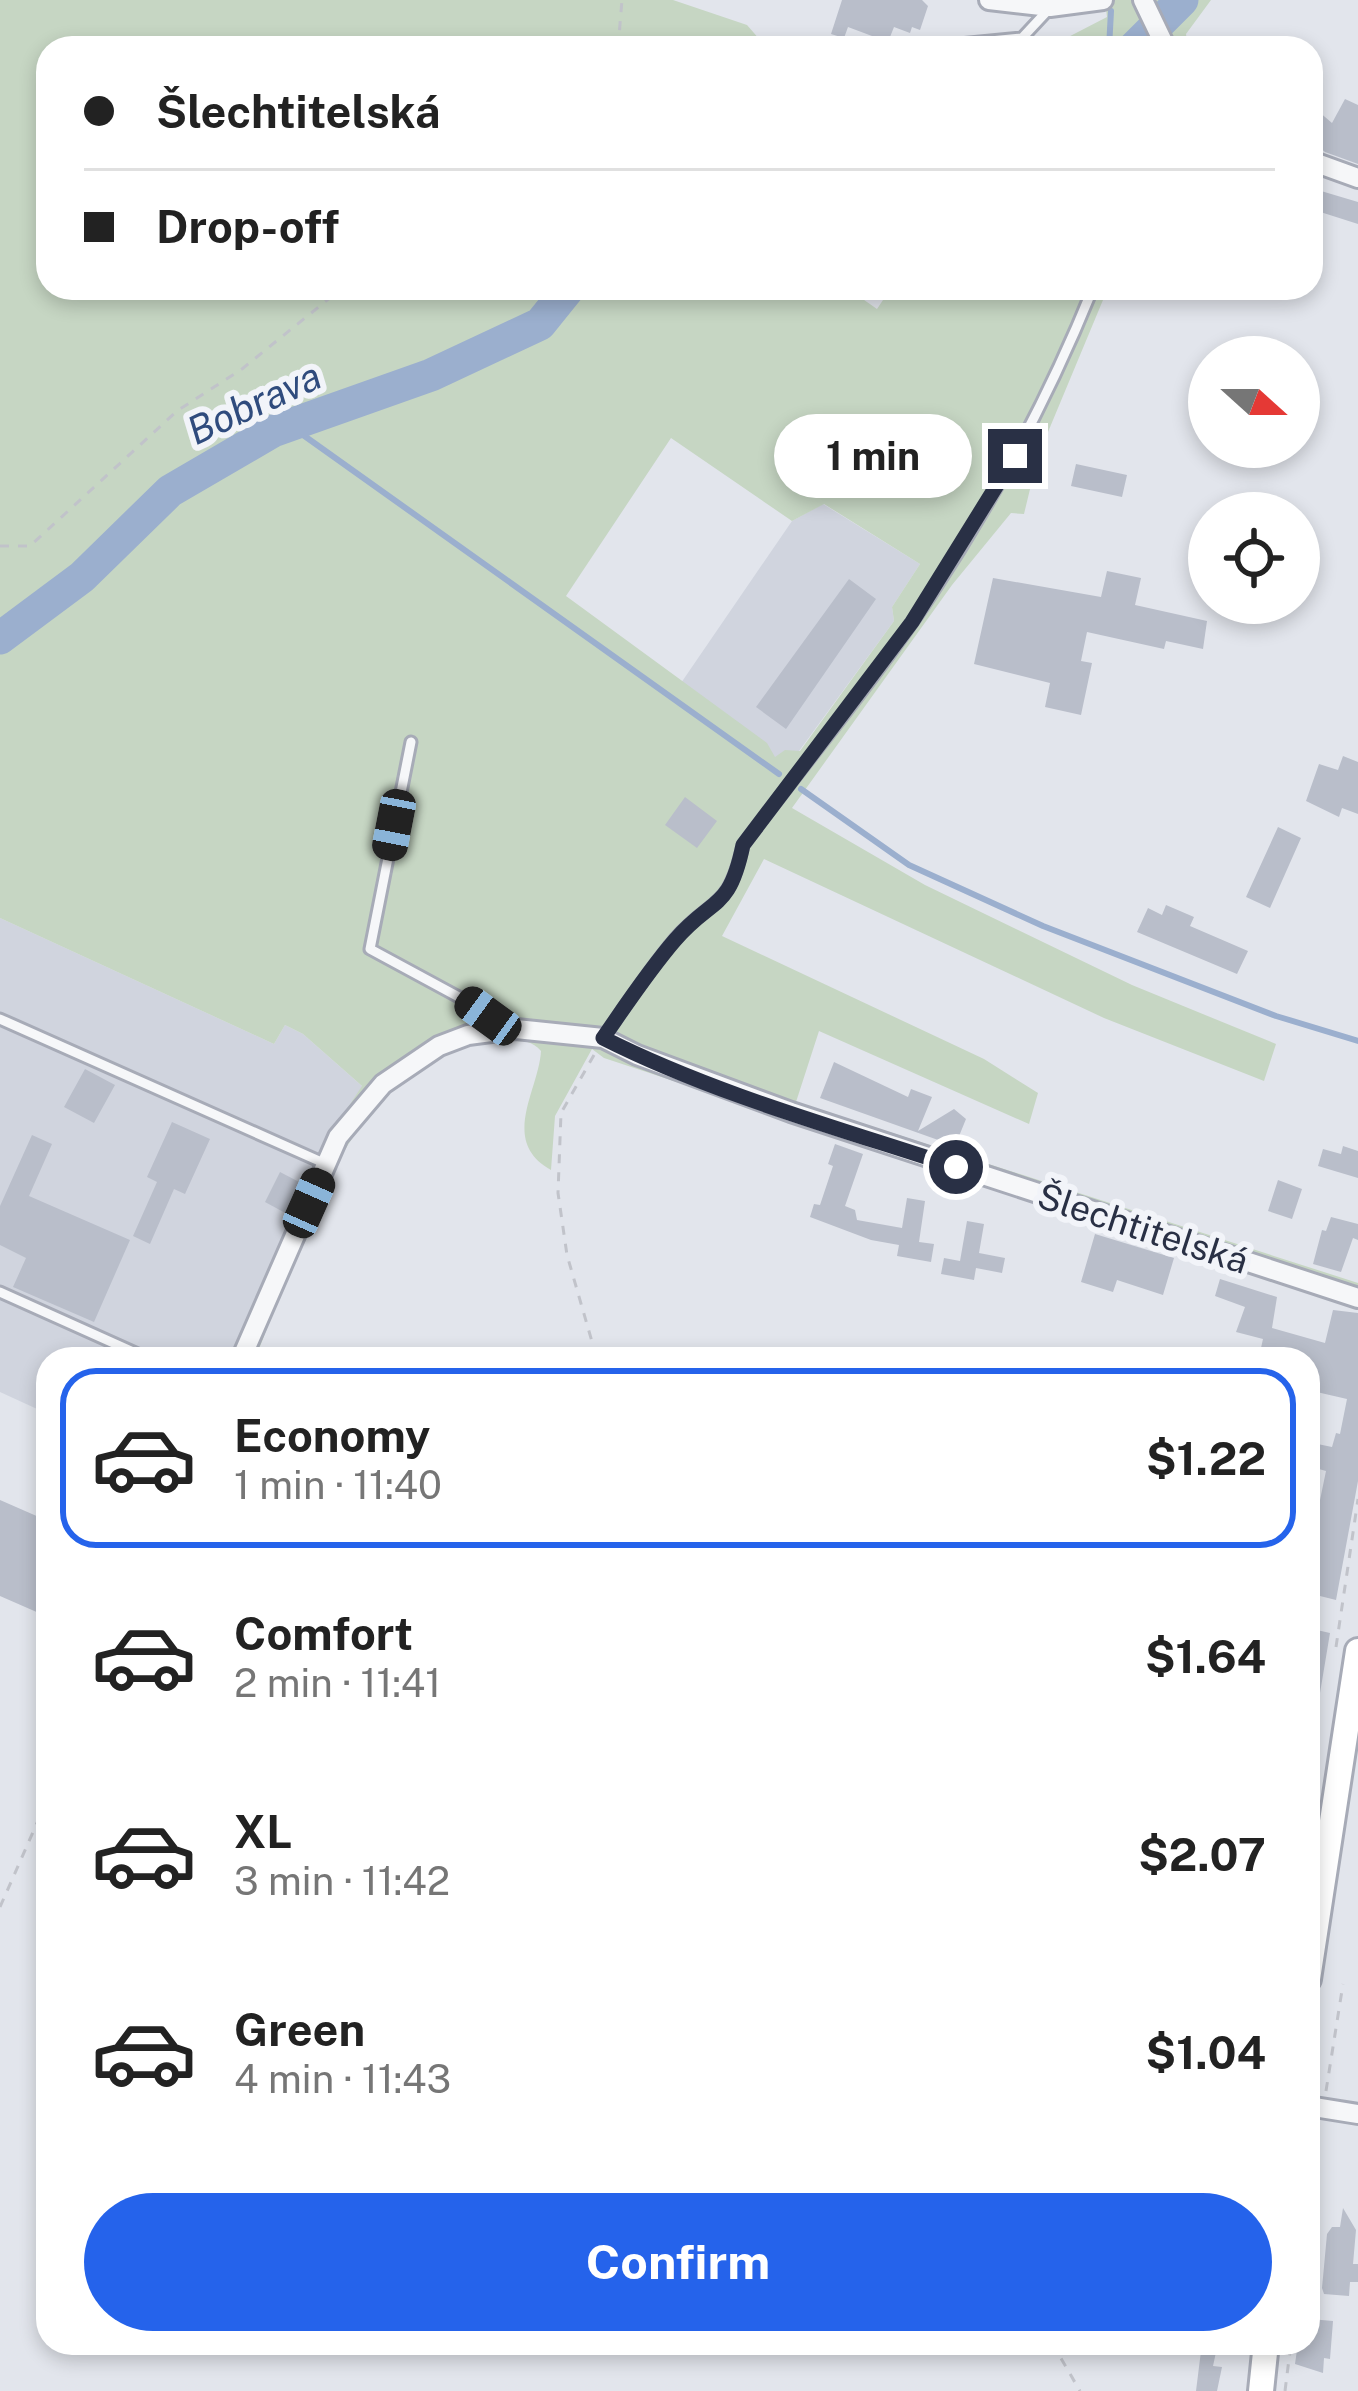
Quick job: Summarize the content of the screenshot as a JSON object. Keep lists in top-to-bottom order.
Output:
{
  "streets": {
    "street": ["Šlechtitelská"]
  },
  "water": ["Bobrava"],
  "north": "right",
  "page": {
    "banner": ["Šlechtitelská", "Drop-off"],
    "bubble": "1 min",
    "list": [
      {
        "name": "Economy",
        "note": "1 min · 11:40",
        "value": "$1.22"
      },
      {
        "name": "Comfort",
        "note": "2 min · 11:41",
        "value": "$1.64"
      },
      {
        "name": "XL",
        "note": "3 min · 11:42",
        "value": "$2.07"
      },
      {
        "name": "Green",
        "note": "4 min · 11:43",
        "value": "$1.04"
      }
    ],
    "buttons": "Confirm"
  }
}
